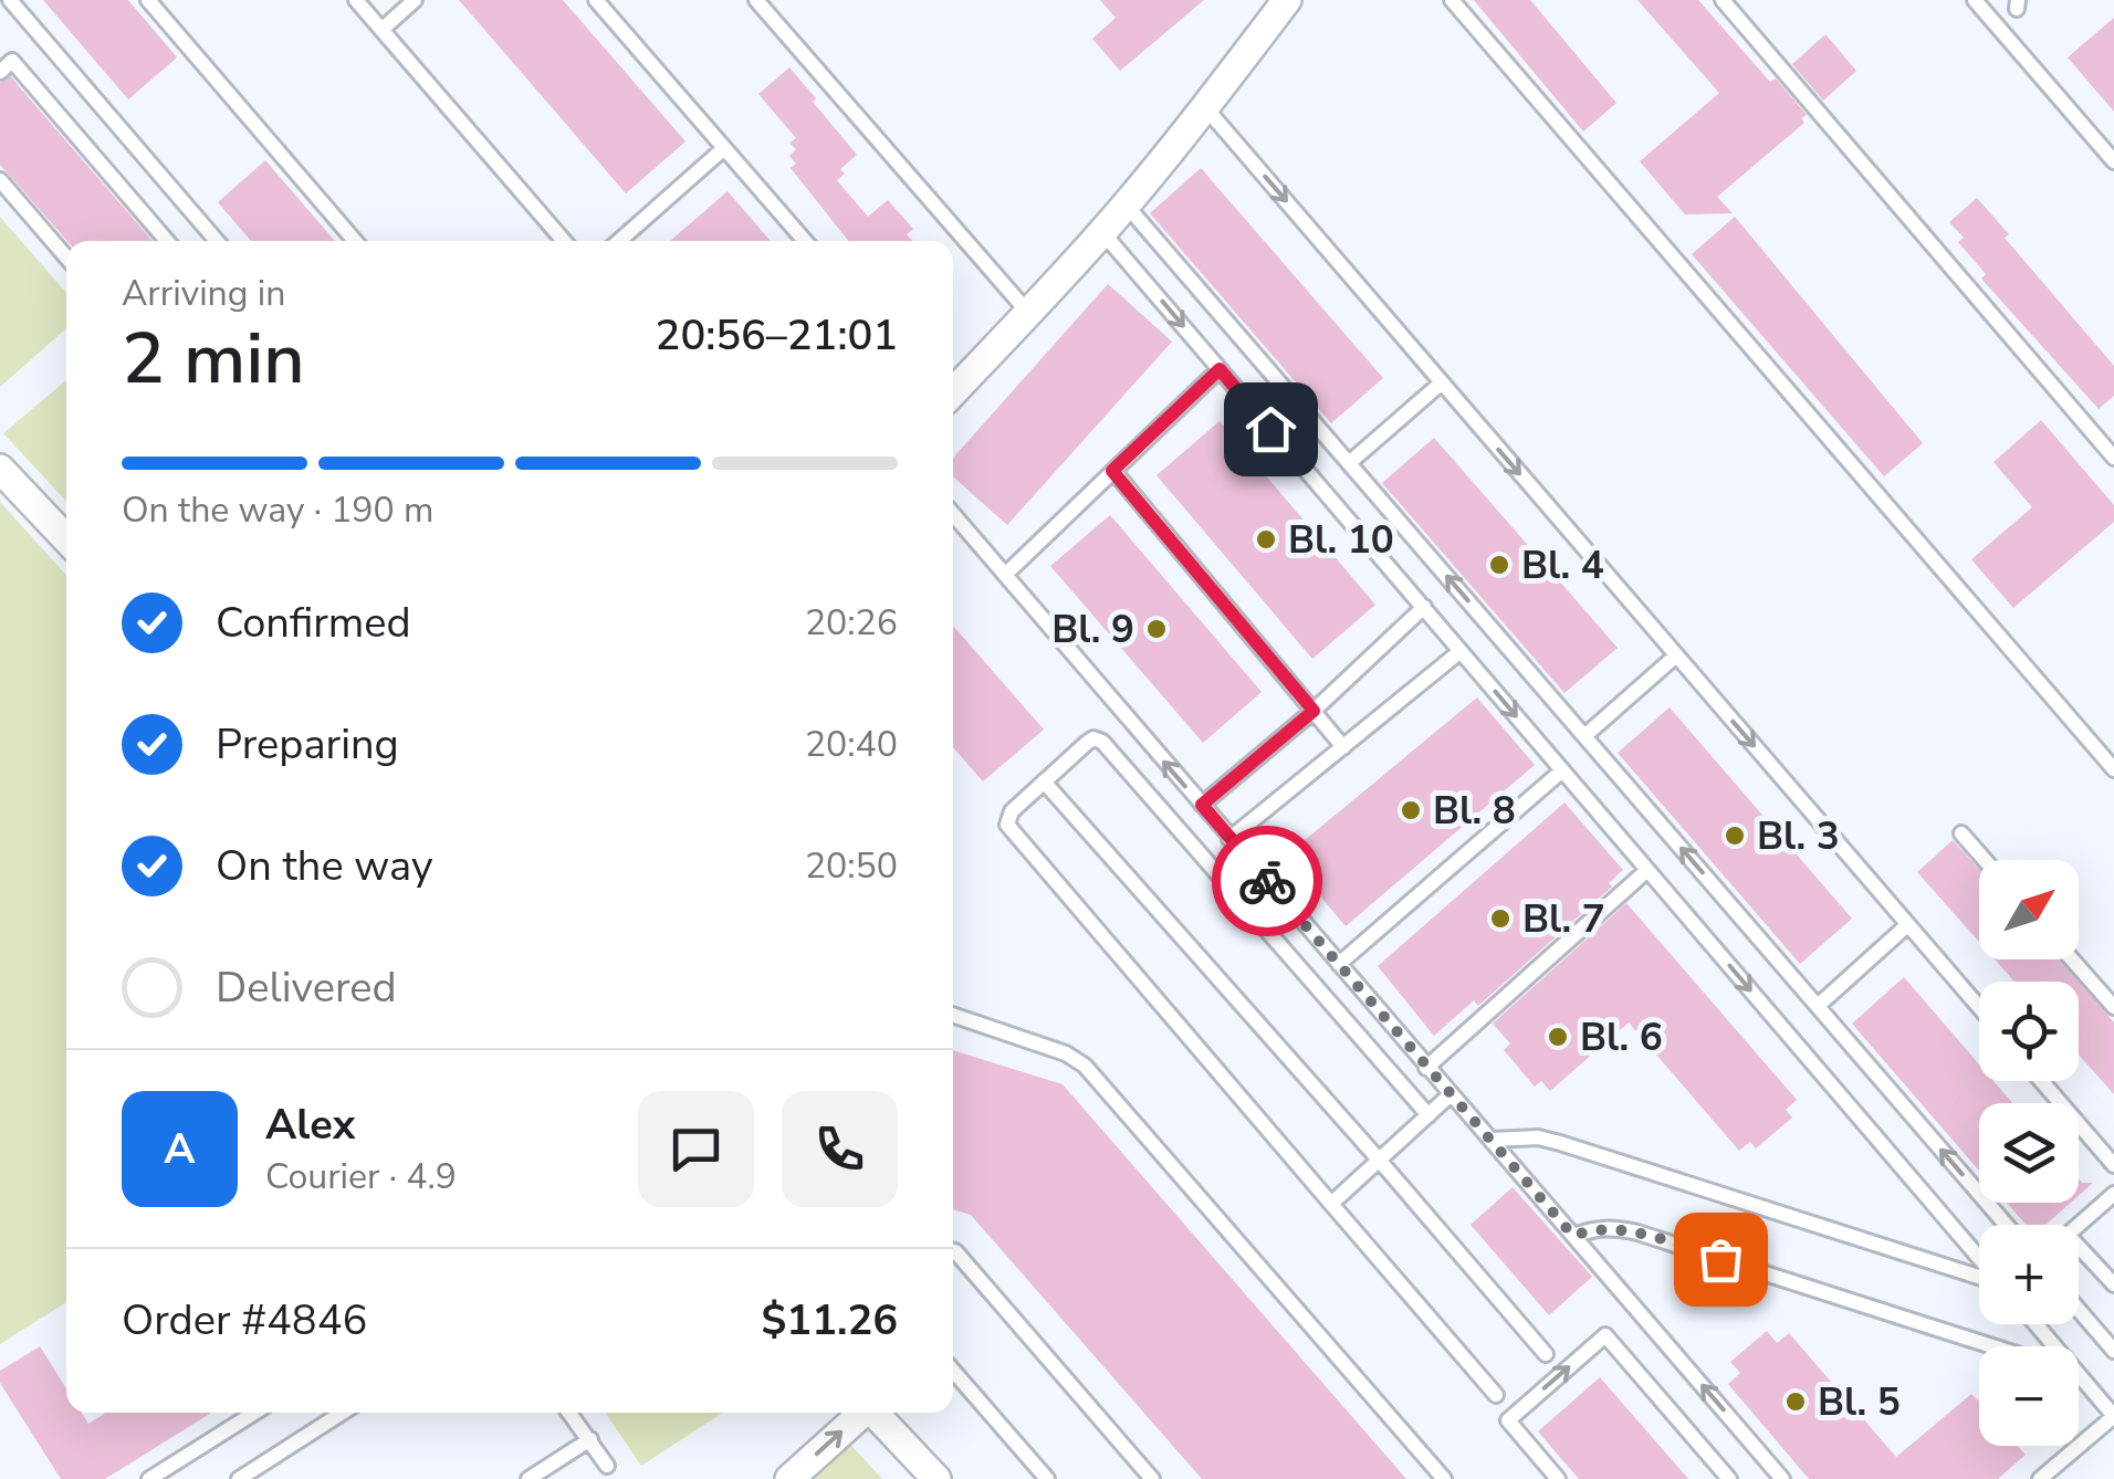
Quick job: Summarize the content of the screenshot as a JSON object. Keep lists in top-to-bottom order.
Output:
{
  "places": [
    "Bl. 10",
    "Bl. 4",
    "Bl. 9",
    "Bl. 8",
    "Bl. 3",
    "Bl. 7",
    "Bl. 6",
    "Bl. 5"
  ],
  "north": "top right",
  "page": {
    "heading": ["2 min", "Arriving in", "20:56–21:01"],
    "panel": [
      "Alex",
      "Courier · 4.9",
      "Order #4846",
      "$11.26"
    ],
    "bar": "On the way · 190 m",
    "list": [
      ["Confirmed", "20:26"],
      ["Preparing", "20:40"],
      ["On the way", "20:50"],
      "Delivered"
    ],
    "map_buttons": ["+", "−"],
    "round": "A"
  }
}
